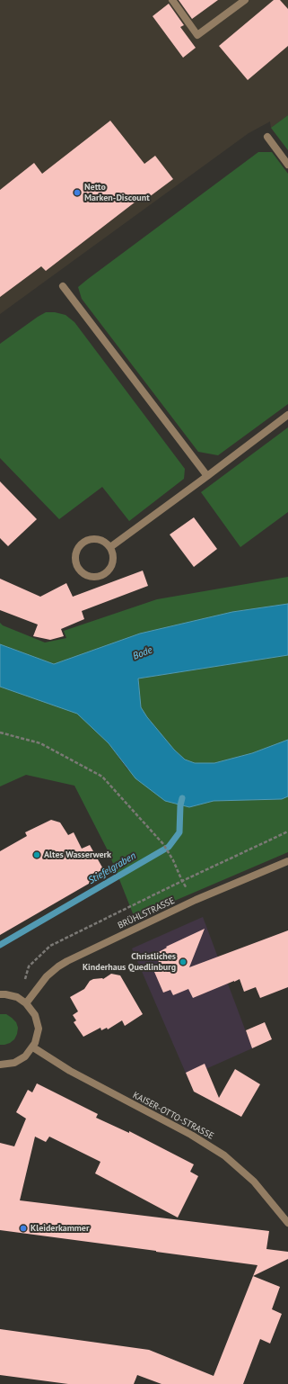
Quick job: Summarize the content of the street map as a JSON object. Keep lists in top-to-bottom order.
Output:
{
  "streets": {
    "street": ["BRÜHLSTRASSE", "KAISER-OTTO-STRASSE"]
  },
  "water": ["Bode", "Stiefelgraben"],
  "places": [
    "Netto Marken-Discount",
    "Altes Wasserwerk",
    "Christliches Kinderhaus Quedlinburg",
    "Kleiderkammer"
  ]
}
